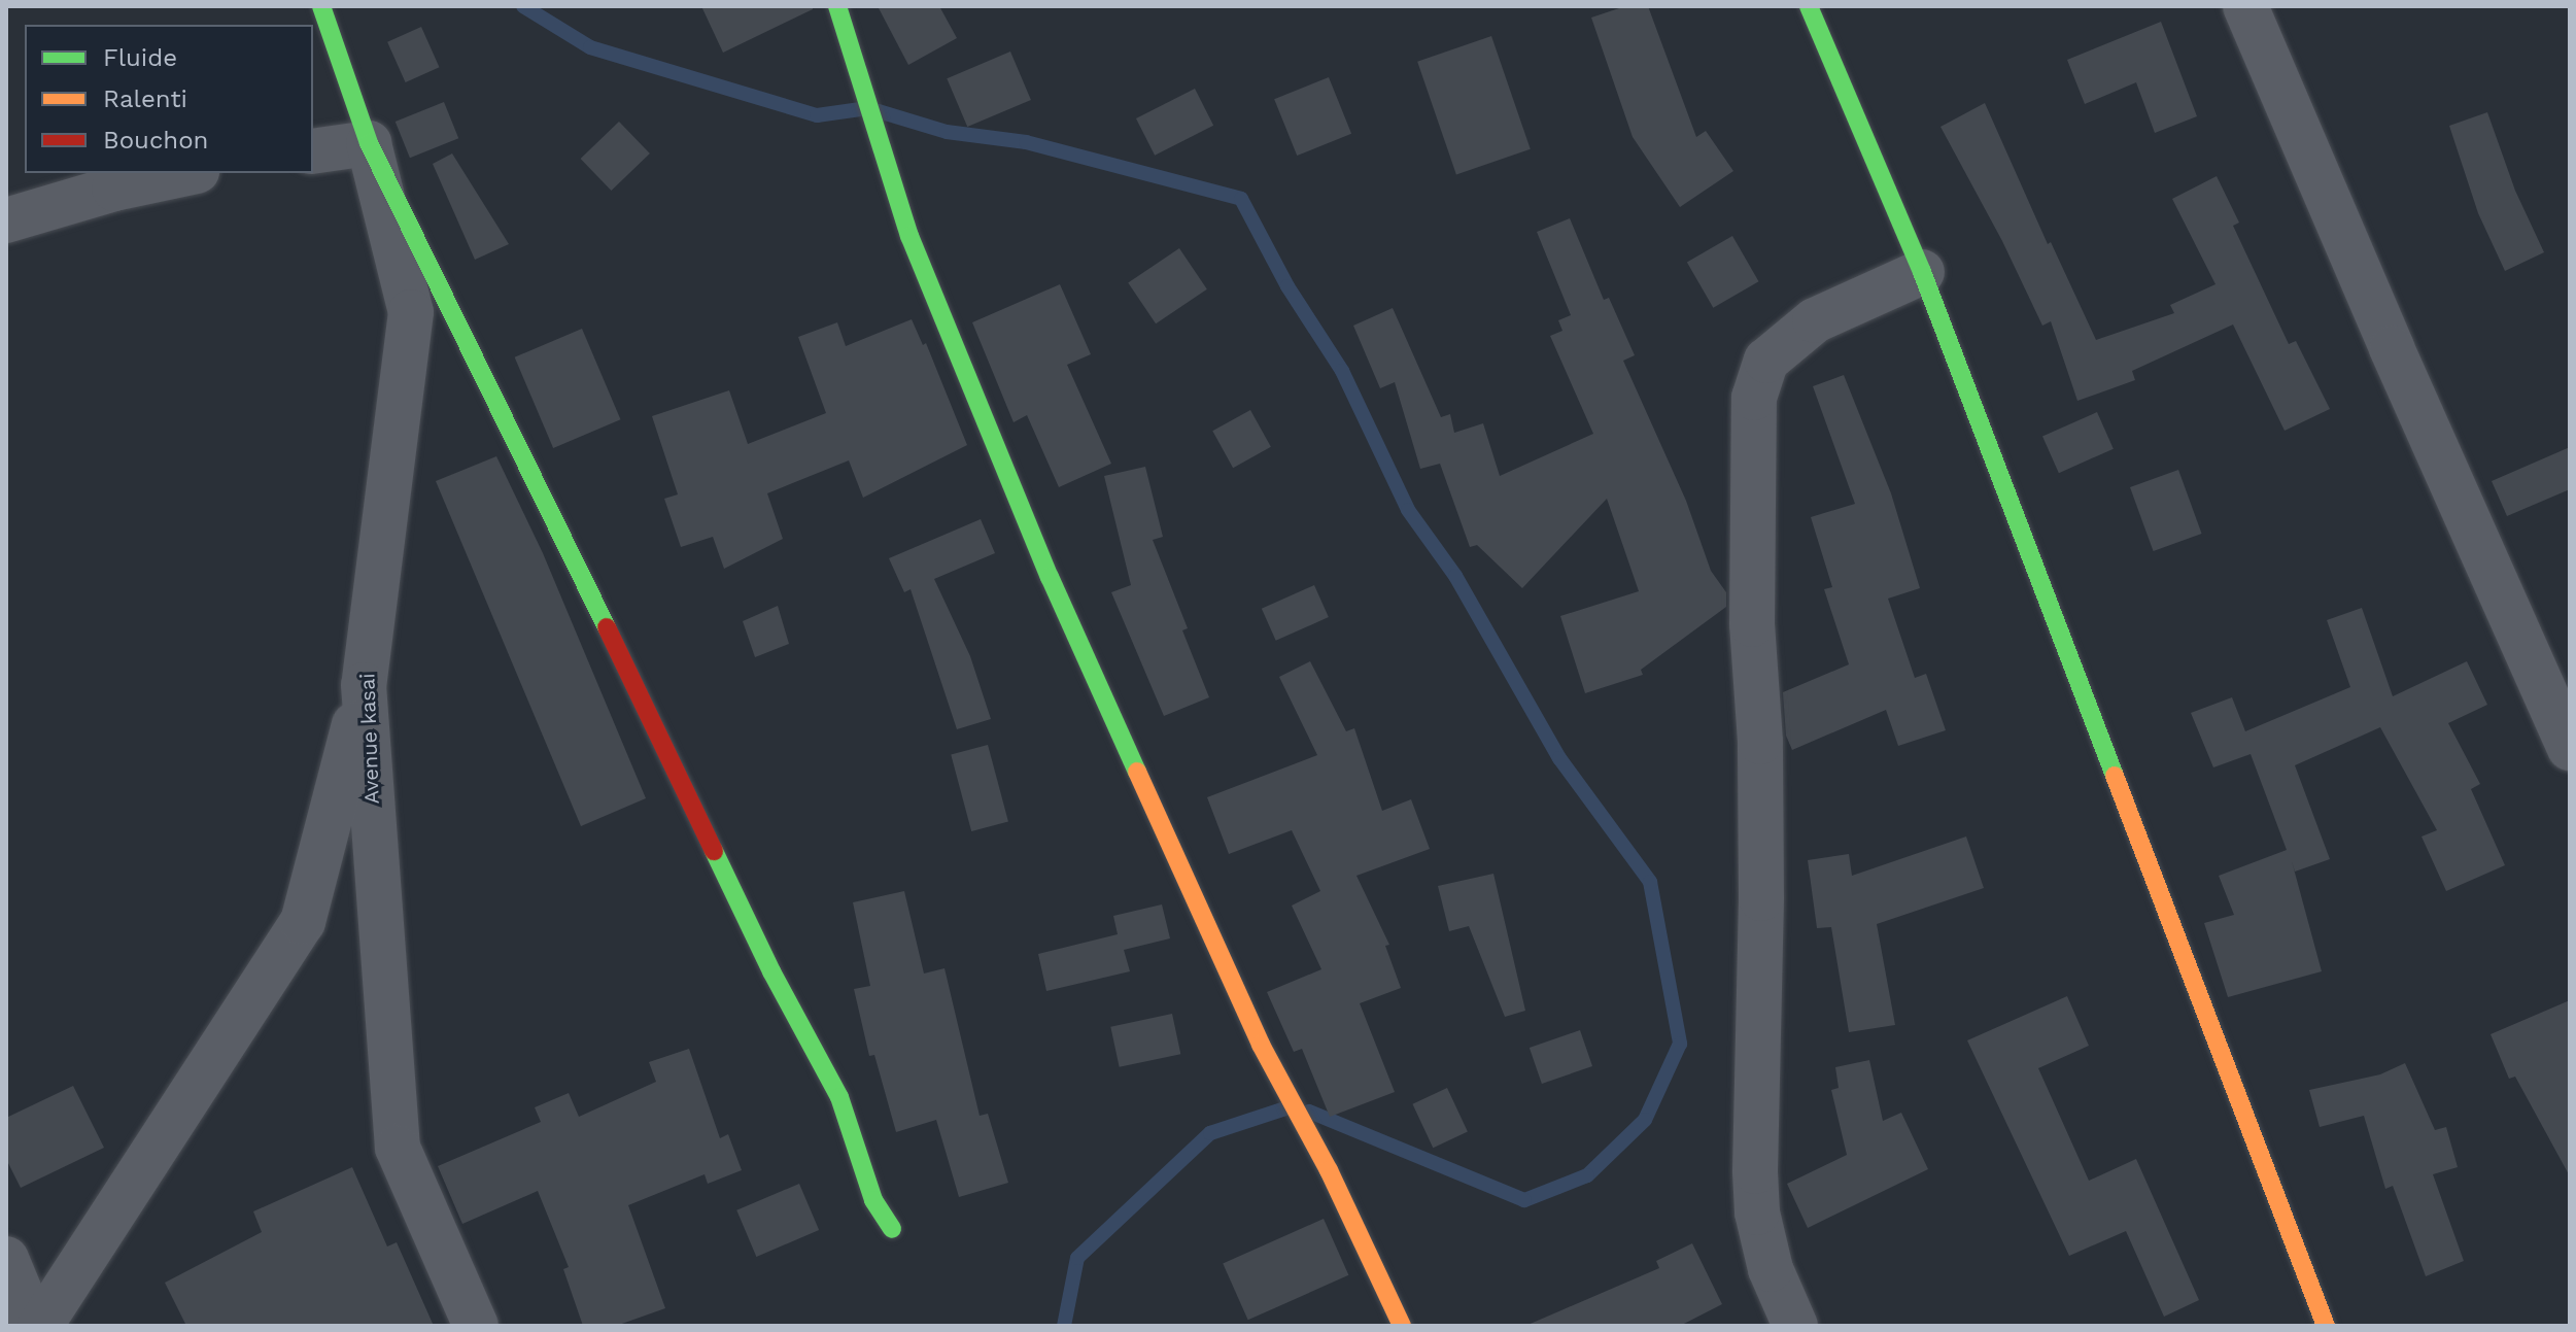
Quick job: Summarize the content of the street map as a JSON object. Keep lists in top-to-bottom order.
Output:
{
  "streets": {
    "street": ["Avenue kasai"]
  },
  "legend": ["Fluide", "Ralenti", "Bouchon"]
}
